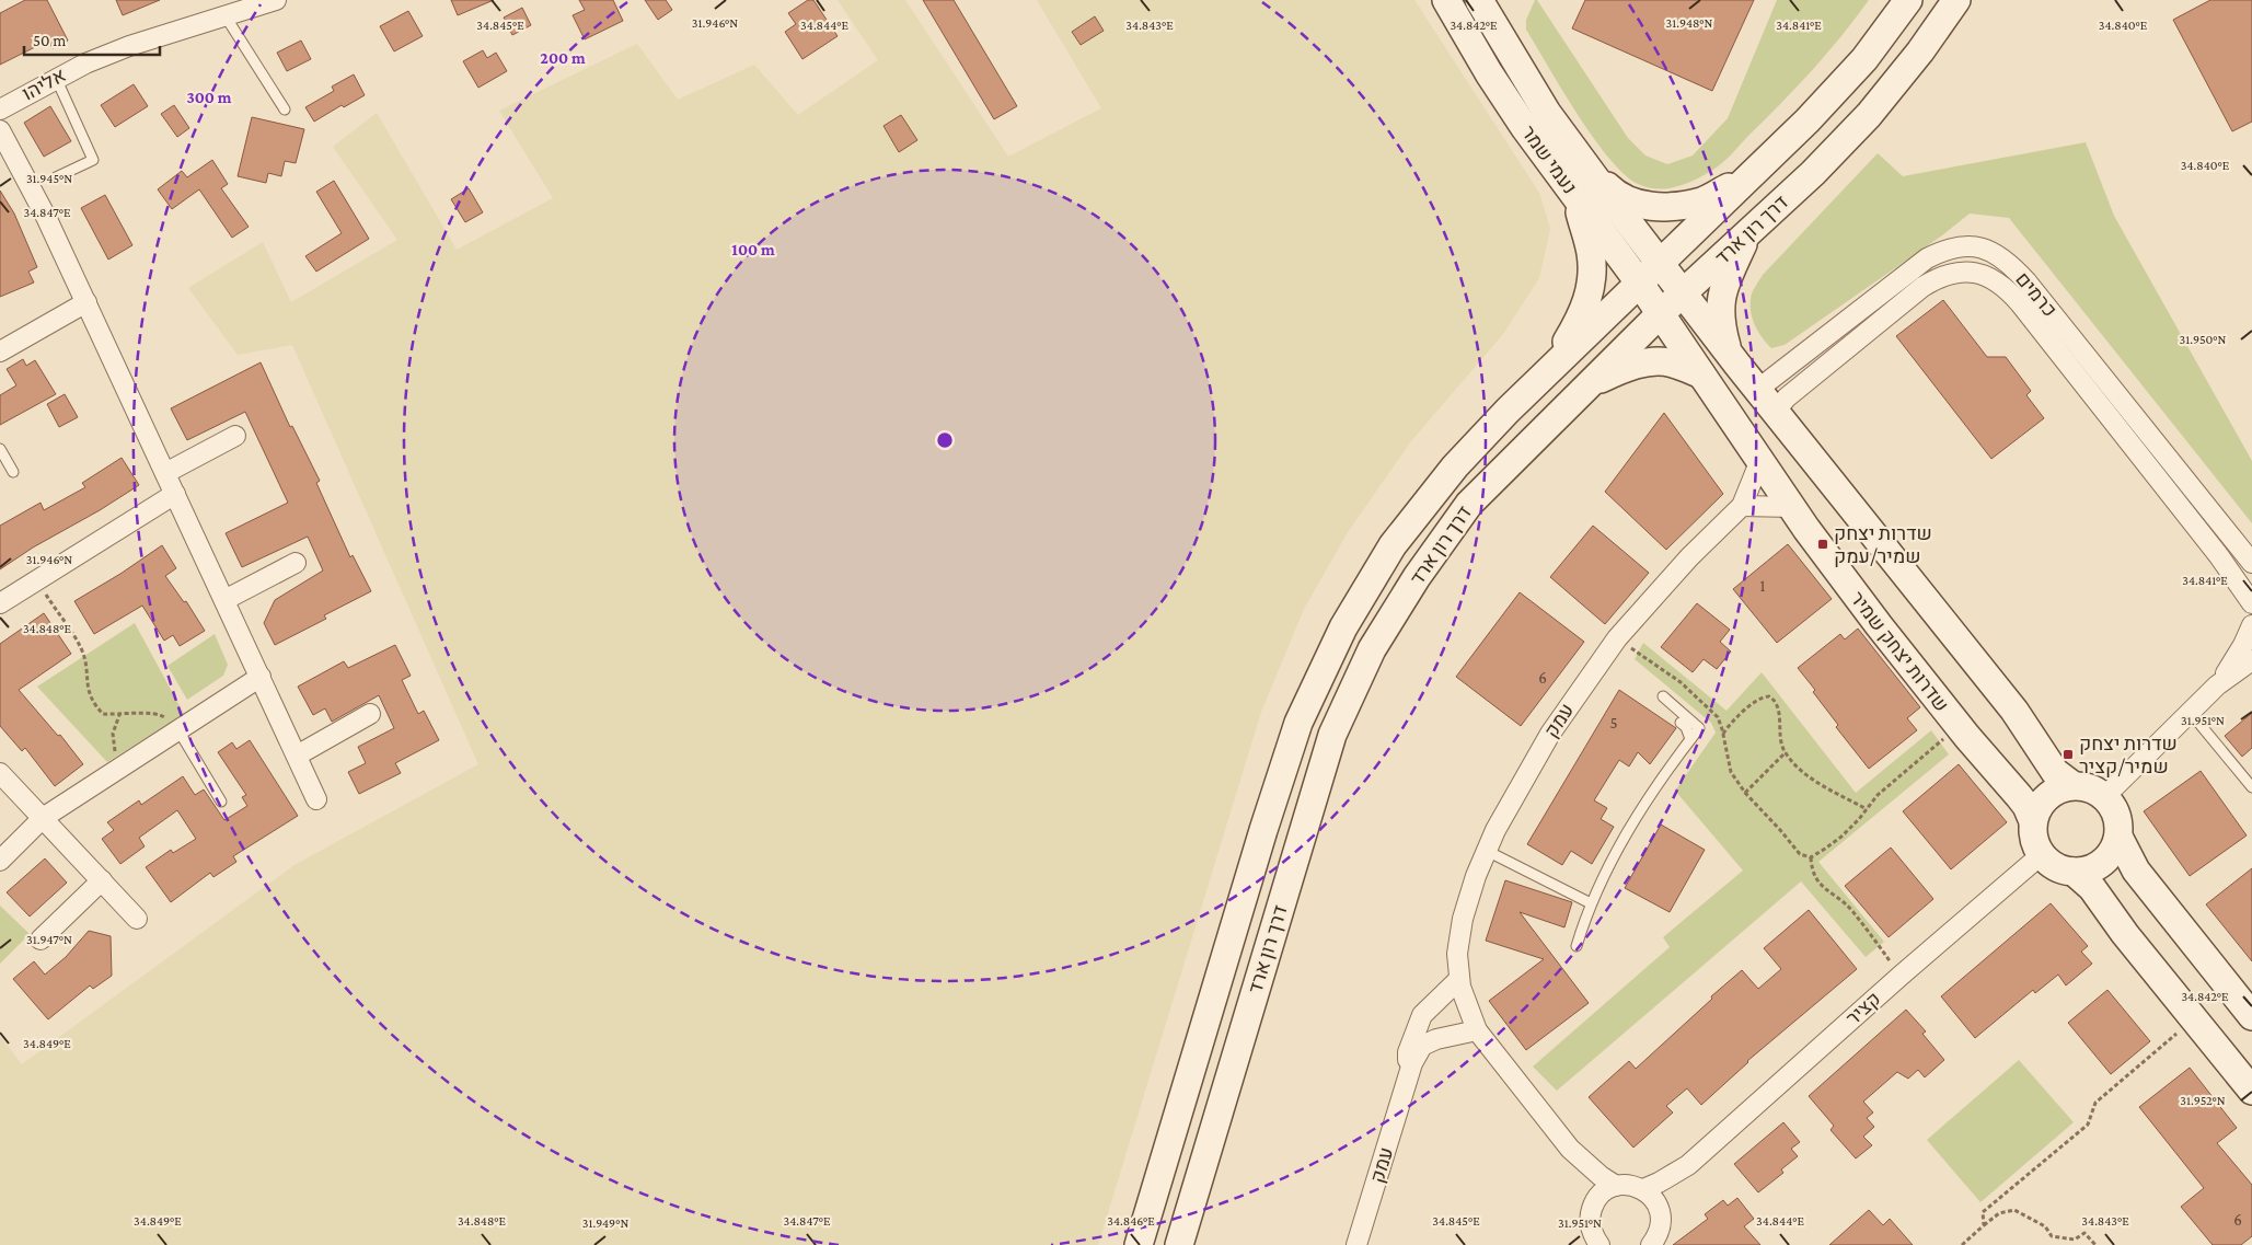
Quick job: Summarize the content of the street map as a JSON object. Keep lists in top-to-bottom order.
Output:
{
  "streets": {
    "main road": ["נעמי שמר", "דרך רון ארד", "שדרות יצחק שמיר"],
    "street": [
      "אליהו",
      "כרמים",
      "עמק",
      "קציר"
    ]
  },
  "crossings": [
    ["נעמי שמר", "דרך רון ארד"],
    ["נעמי שמר", "שדרות יצחק שמיר"],
    ["דרך רון ארד", "שדרות יצחק שמיר"],
    ["שדרות יצחק שמיר", "עמק"],
    ["שדרות יצחק שמיר", "קציר"]
  ],
  "places": {
    "transit": ["שדרות יצחק שמיר/עמק", "שדרות יצחק שמיר/קציר"]
  },
  "house_numbers": [
    "1",
    "6",
    "5",
    "6"
  ],
  "scale_bar": "50 m",
  "coordinates": [
    "31.946°N",
    "31.948°N",
    "34.845°E",
    "34.844°E",
    "34.843°E",
    "34.842°E",
    "34.841°E",
    "34.840°E",
    "31.945°N",
    "34.847°E",
    "31.950°N",
    "34.848°E",
    "31.951°N",
    "31.947°N",
    "34.849°E",
    "31.952°N",
    "34.846°E",
    "31.949°N"
  ],
  "rings": ["200 m", "300 m", "100 m"]
}
